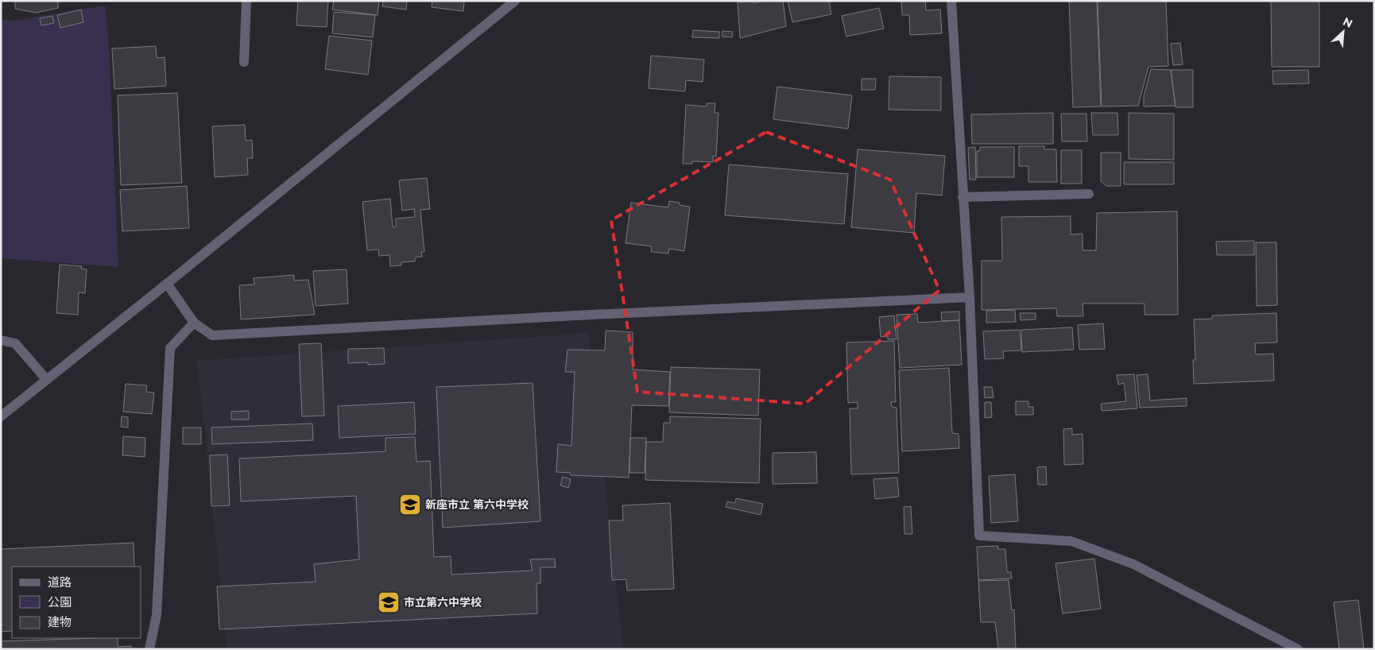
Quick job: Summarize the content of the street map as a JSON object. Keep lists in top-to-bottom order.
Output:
{
  "places": {
    "school or university": ["新座市立 第六中学校", "市立第六中学校"]
  },
  "legend": ["道路", "公園", "建物"],
  "north": "top right"
}
